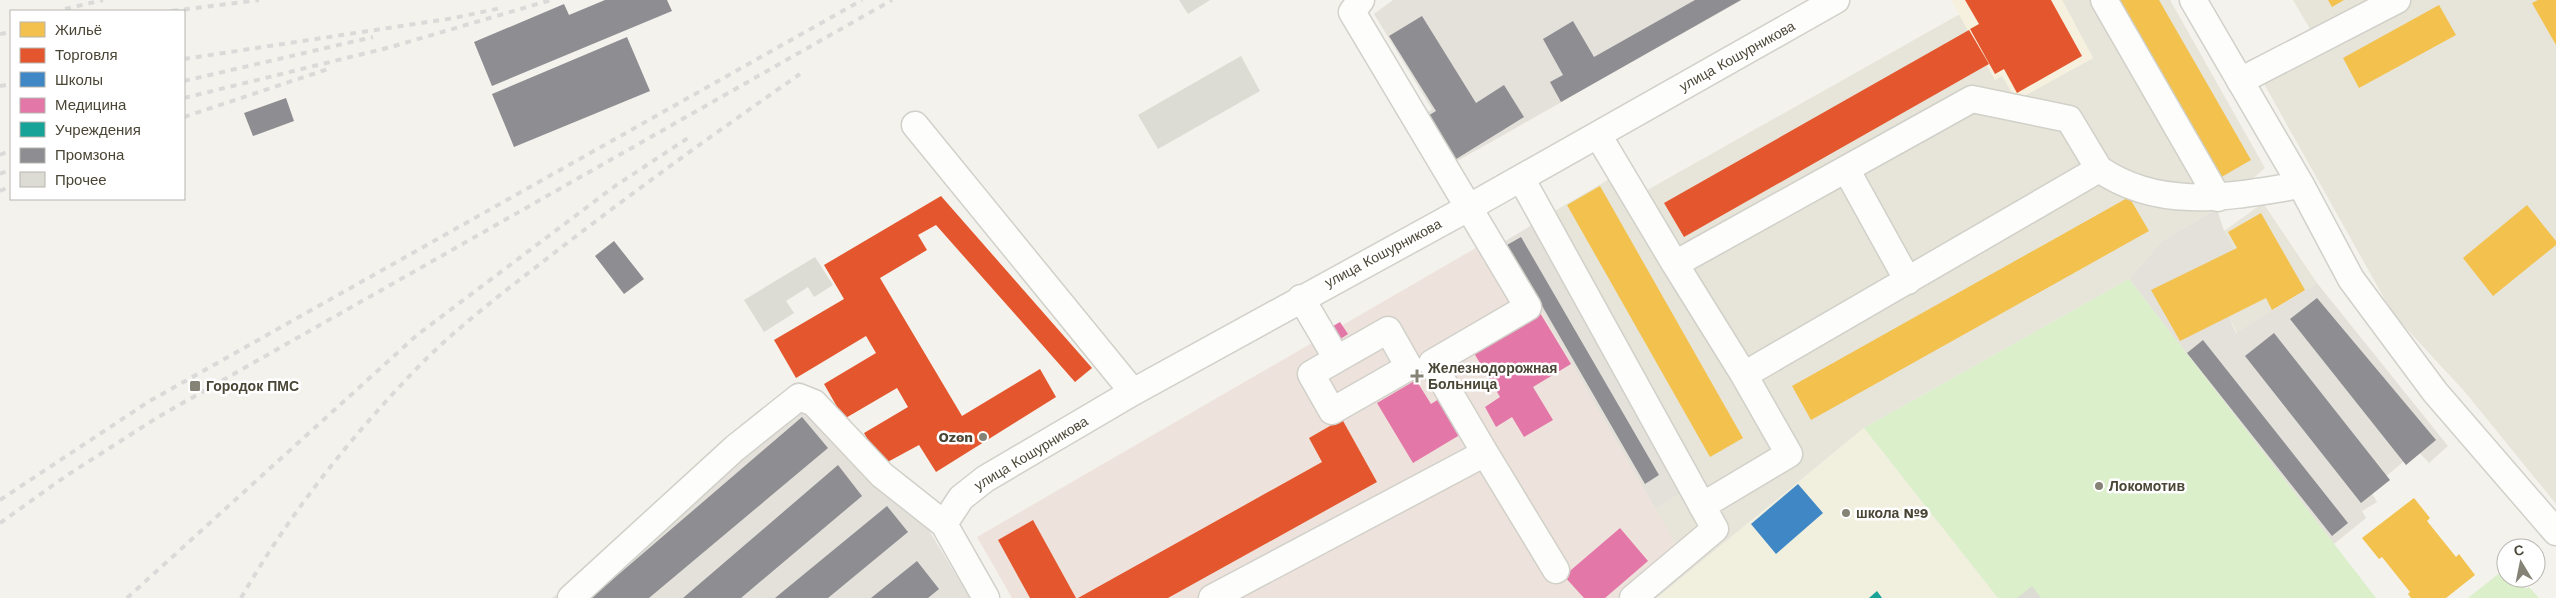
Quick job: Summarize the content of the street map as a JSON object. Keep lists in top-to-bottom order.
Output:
{
  "streets": {
    "street": ["улица Кошурникова"]
  },
  "places": {
    "health": ["Железнодорожная Больница"],
    "transit": ["Городок ПМС"],
    "other": ["Ozon", "Локомотив", "школа №9"]
  },
  "legend": [
    "Жильё",
    "Торговля",
    "Школы",
    "Медицина",
    "Учреждения",
    "Промзона",
    "Прочее"
  ],
  "north": "top"
}
